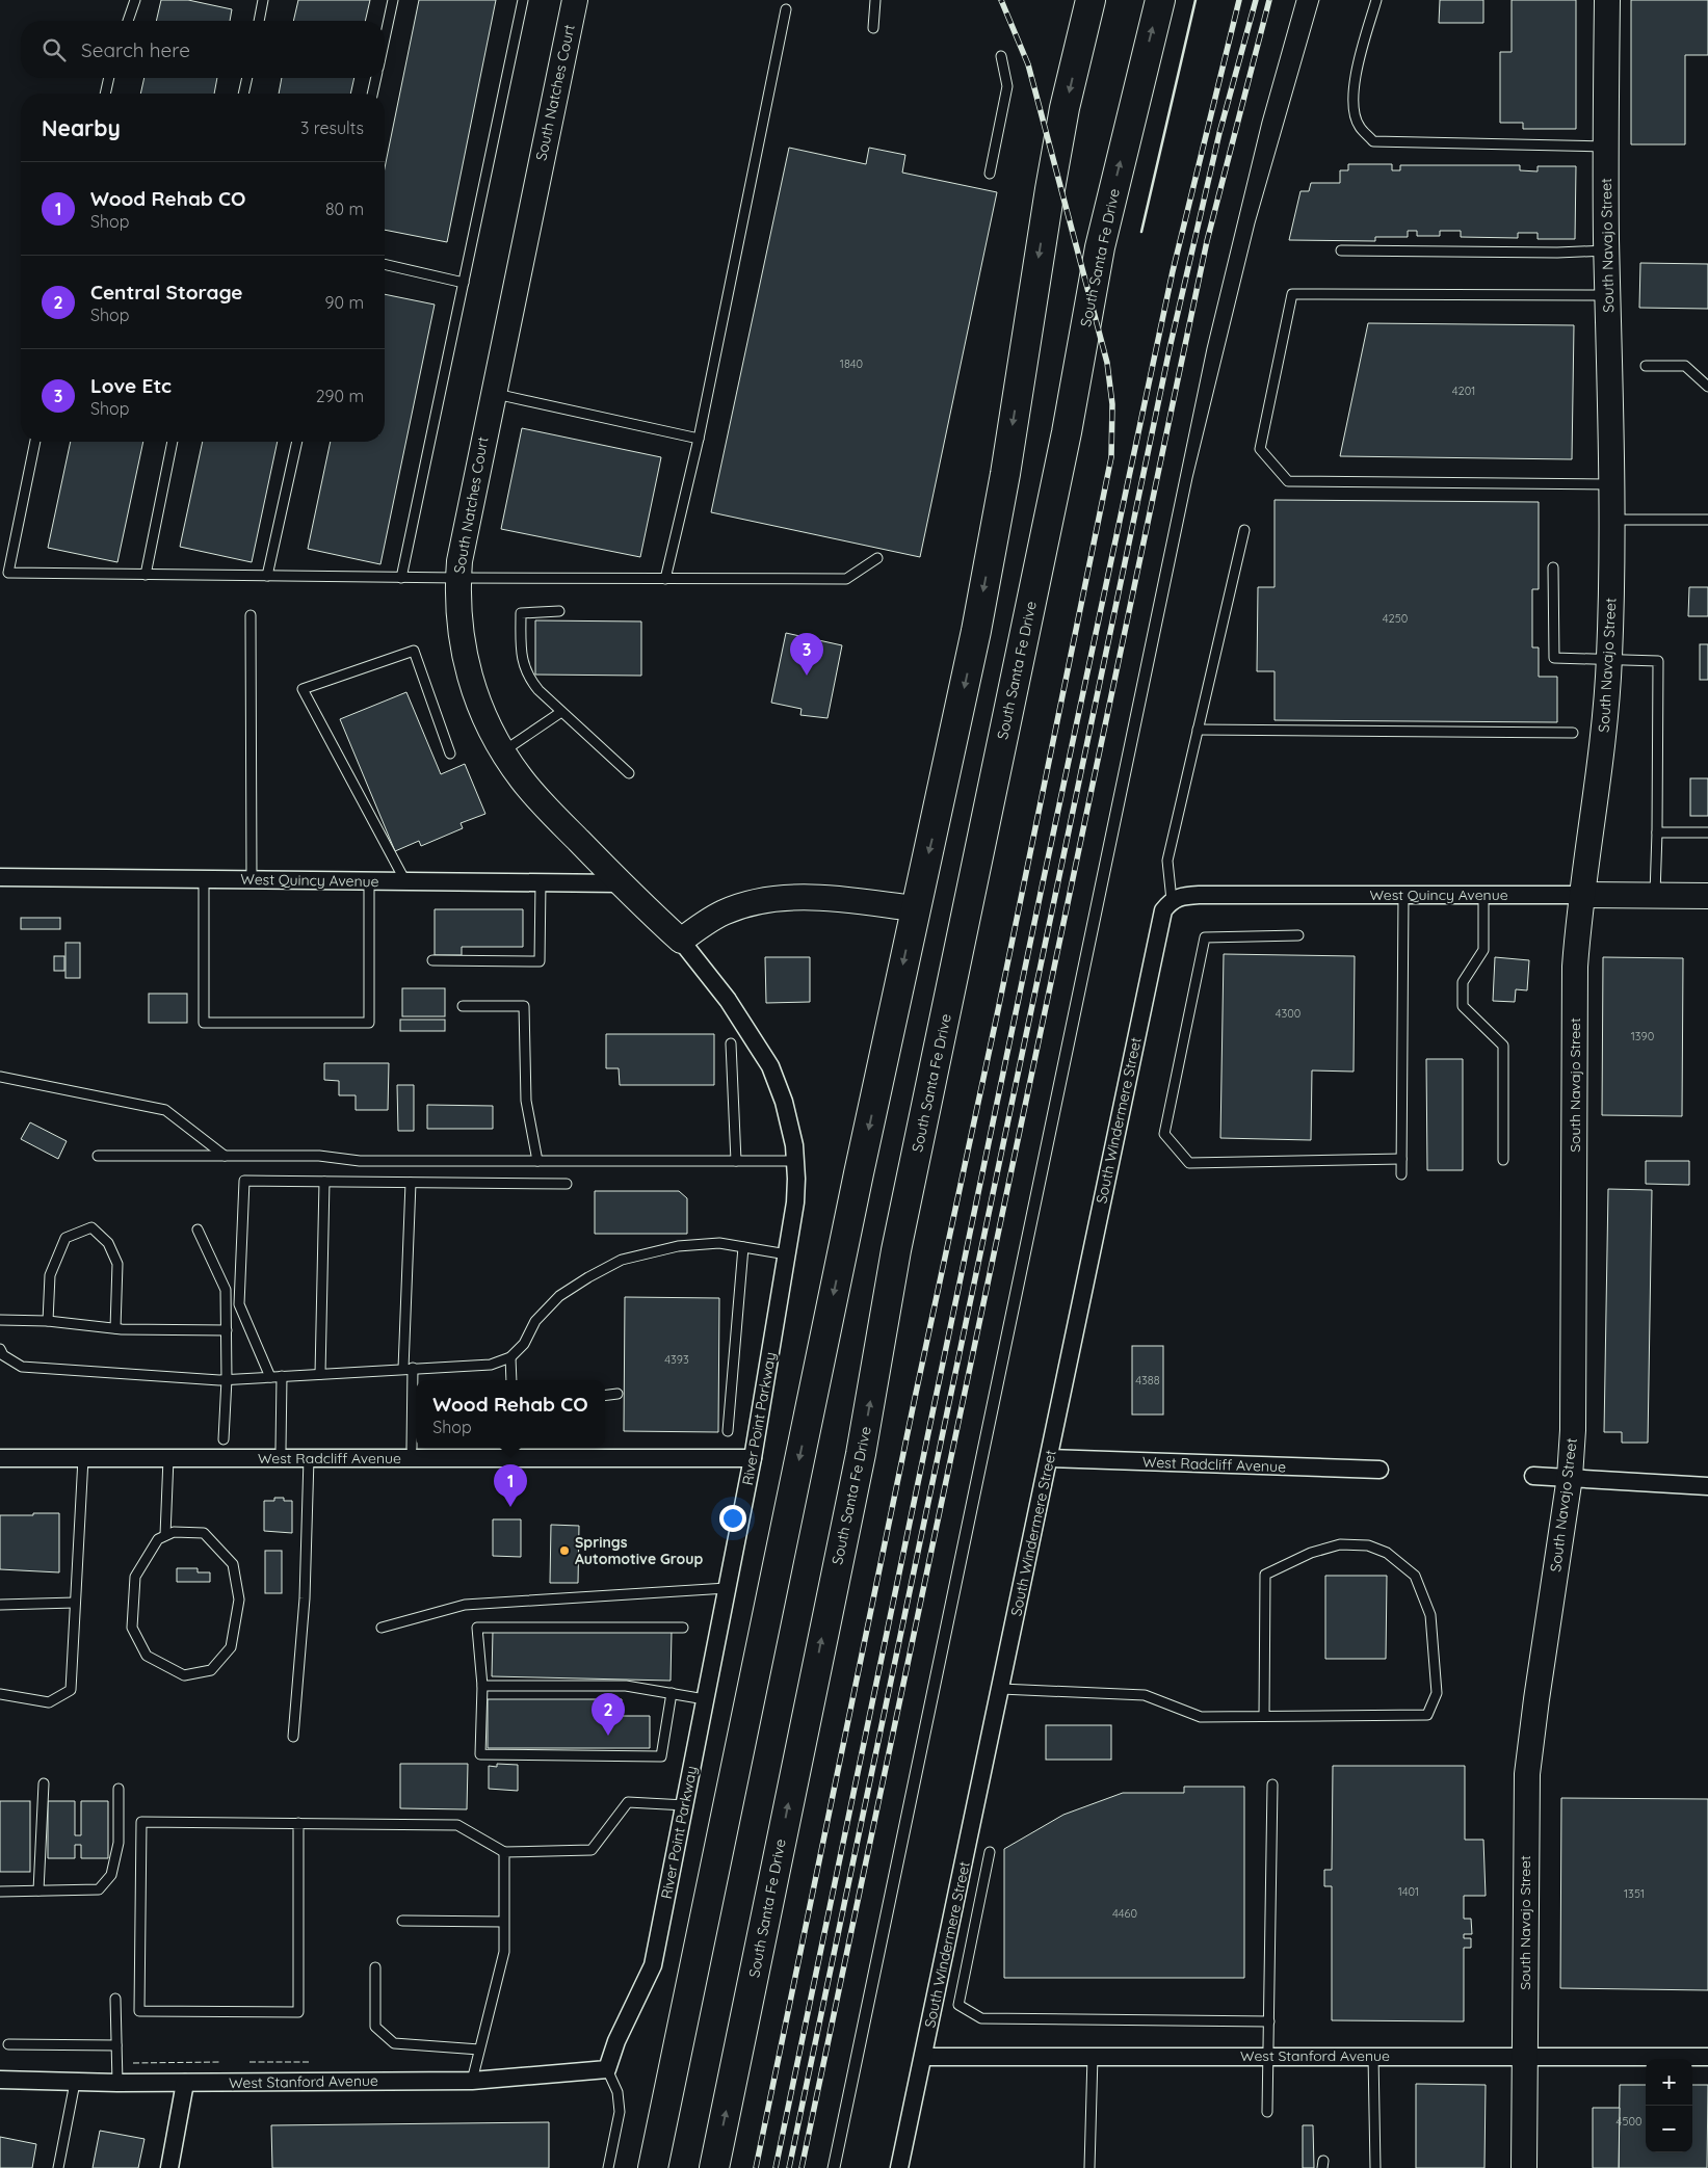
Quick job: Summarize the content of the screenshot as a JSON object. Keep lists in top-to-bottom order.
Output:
{
  "streets": {
    "highway": ["South Santa Fe Drive"],
    "street": [
      "South Natches Court",
      "South Navajo Street",
      "West Quincy Avenue",
      "South Windermere Street",
      "River Point Parkway",
      "West Radcliff Avenue",
      "West Stanford Avenue"
    ]
  },
  "crossings": [
    ["South Natches Court", "West Quincy Avenue"],
    ["South Natches Court", "River Point Parkway"],
    ["South Navajo Street", "West Quincy Avenue"],
    ["South Navajo Street", "West Stanford Avenue"],
    ["West Quincy Avenue", "South Windermere Street"],
    ["South Windermere Street", "West Radcliff Avenue"],
    ["South Windermere Street", "West Stanford Avenue"],
    ["River Point Parkway", "West Radcliff Avenue"],
    ["River Point Parkway", "West Stanford Avenue"]
  ],
  "places": ["Springs Automotive Group"],
  "house_numbers": [
    "1840",
    "4201",
    "4250",
    "4300",
    "1390",
    "4393",
    "4388",
    "1401",
    "1351",
    "4460",
    "4500"
  ],
  "page": {
    "search": "Search here",
    "heading": ["Nearby", "3 results"],
    "list": [
      {
        "mark": "1",
        "name": "Wood Rehab CO",
        "note": "Shop",
        "value": "80 m"
      },
      {
        "mark": "2",
        "name": "Central Storage",
        "note": "Shop",
        "value": "90 m"
      },
      {
        "mark": "3",
        "name": "Love Etc",
        "note": "Shop",
        "value": "290 m"
      }
    ],
    "pins": ["3", "1", "2"],
    "popup": ["Wood Rehab CO", "Shop"],
    "map_buttons": ["+", "−"]
  }
}
